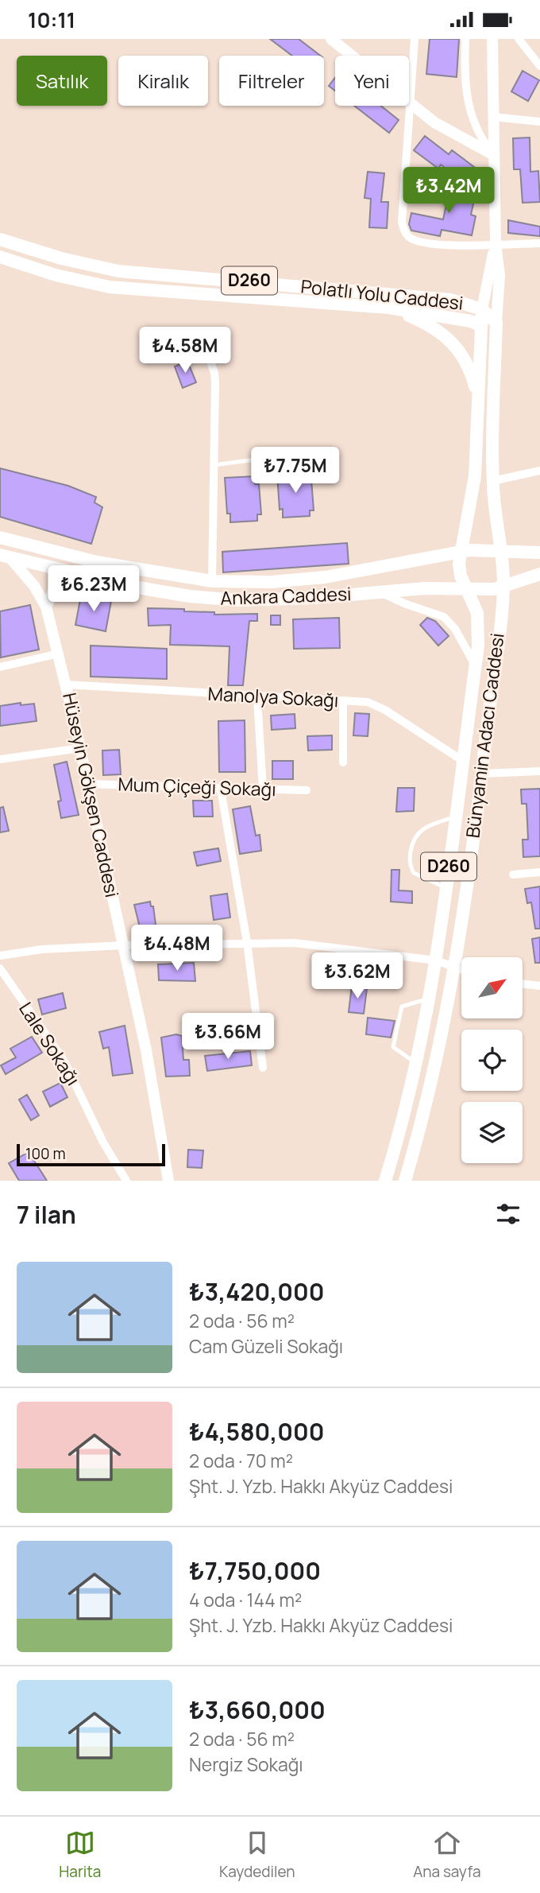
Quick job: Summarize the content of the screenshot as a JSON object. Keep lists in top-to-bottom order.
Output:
{
  "streets": {
    "main road": [
      "D260",
      "Polatlı Yolu Caddesi",
      "Ankara Caddesi",
      "Bünyamin Adacı Caddesi"
    ],
    "street": [
      "Manolya Sokağı",
      "Mum Çiçeği Sokağı",
      "Hüseyin Gökşen Caddesi",
      "Lale Sokağı"
    ]
  },
  "crossings": [
    ["D260", "Polatlı Yolu Caddesi"],
    ["D260", "Ankara Caddesi"],
    ["D260", "Manolya Sokağı"],
    ["D260", "Bünyamin Adacı Caddesi"],
    ["Ankara Caddesi", "Bünyamin Adacı Caddesi"],
    ["Ankara Caddesi", "Hüseyin Gökşen Caddesi"],
    ["Manolya Sokağı", "Hüseyin Gökşen Caddesi"],
    ["Mum Çiçeği Sokağı", "Hüseyin Gökşen Caddesi"]
  ],
  "scale_bar": "100 m",
  "north": "top right",
  "page": {
    "status": "10:11",
    "chip": [
      "Satılık",
      "Kiralık",
      "Filtreler",
      "Yeni"
    ],
    "price": [
      "₺3.42M",
      "₺4.58M",
      "₺7.75M",
      "₺6.23M",
      "₺4.48M",
      "₺3.62M",
      "₺3.66M"
    ],
    "scale": "100 m",
    "heading": "7 ilan",
    "list": [
      {
        "name": "₺3,420,000",
        "note": "2 oda · 56 m² · Cam Güzeli Sokağı"
      },
      {
        "name": "₺4,580,000",
        "note": "2 oda · 70 m² · Şht. J. Yzb. Hakkı Akyüz Caddesi"
      },
      {
        "name": "₺7,750,000",
        "note": "4 oda · 144 m² · Şht. J. Yzb. Hakkı Akyüz Caddesi"
      },
      {
        "name": "₺3,660,000",
        "note": "2 oda · 56 m² · Nergiz Sokağı"
      }
    ],
    "tabs": ["Harita", "Kaydedilen", "Ana sayfa"]
  }
}
